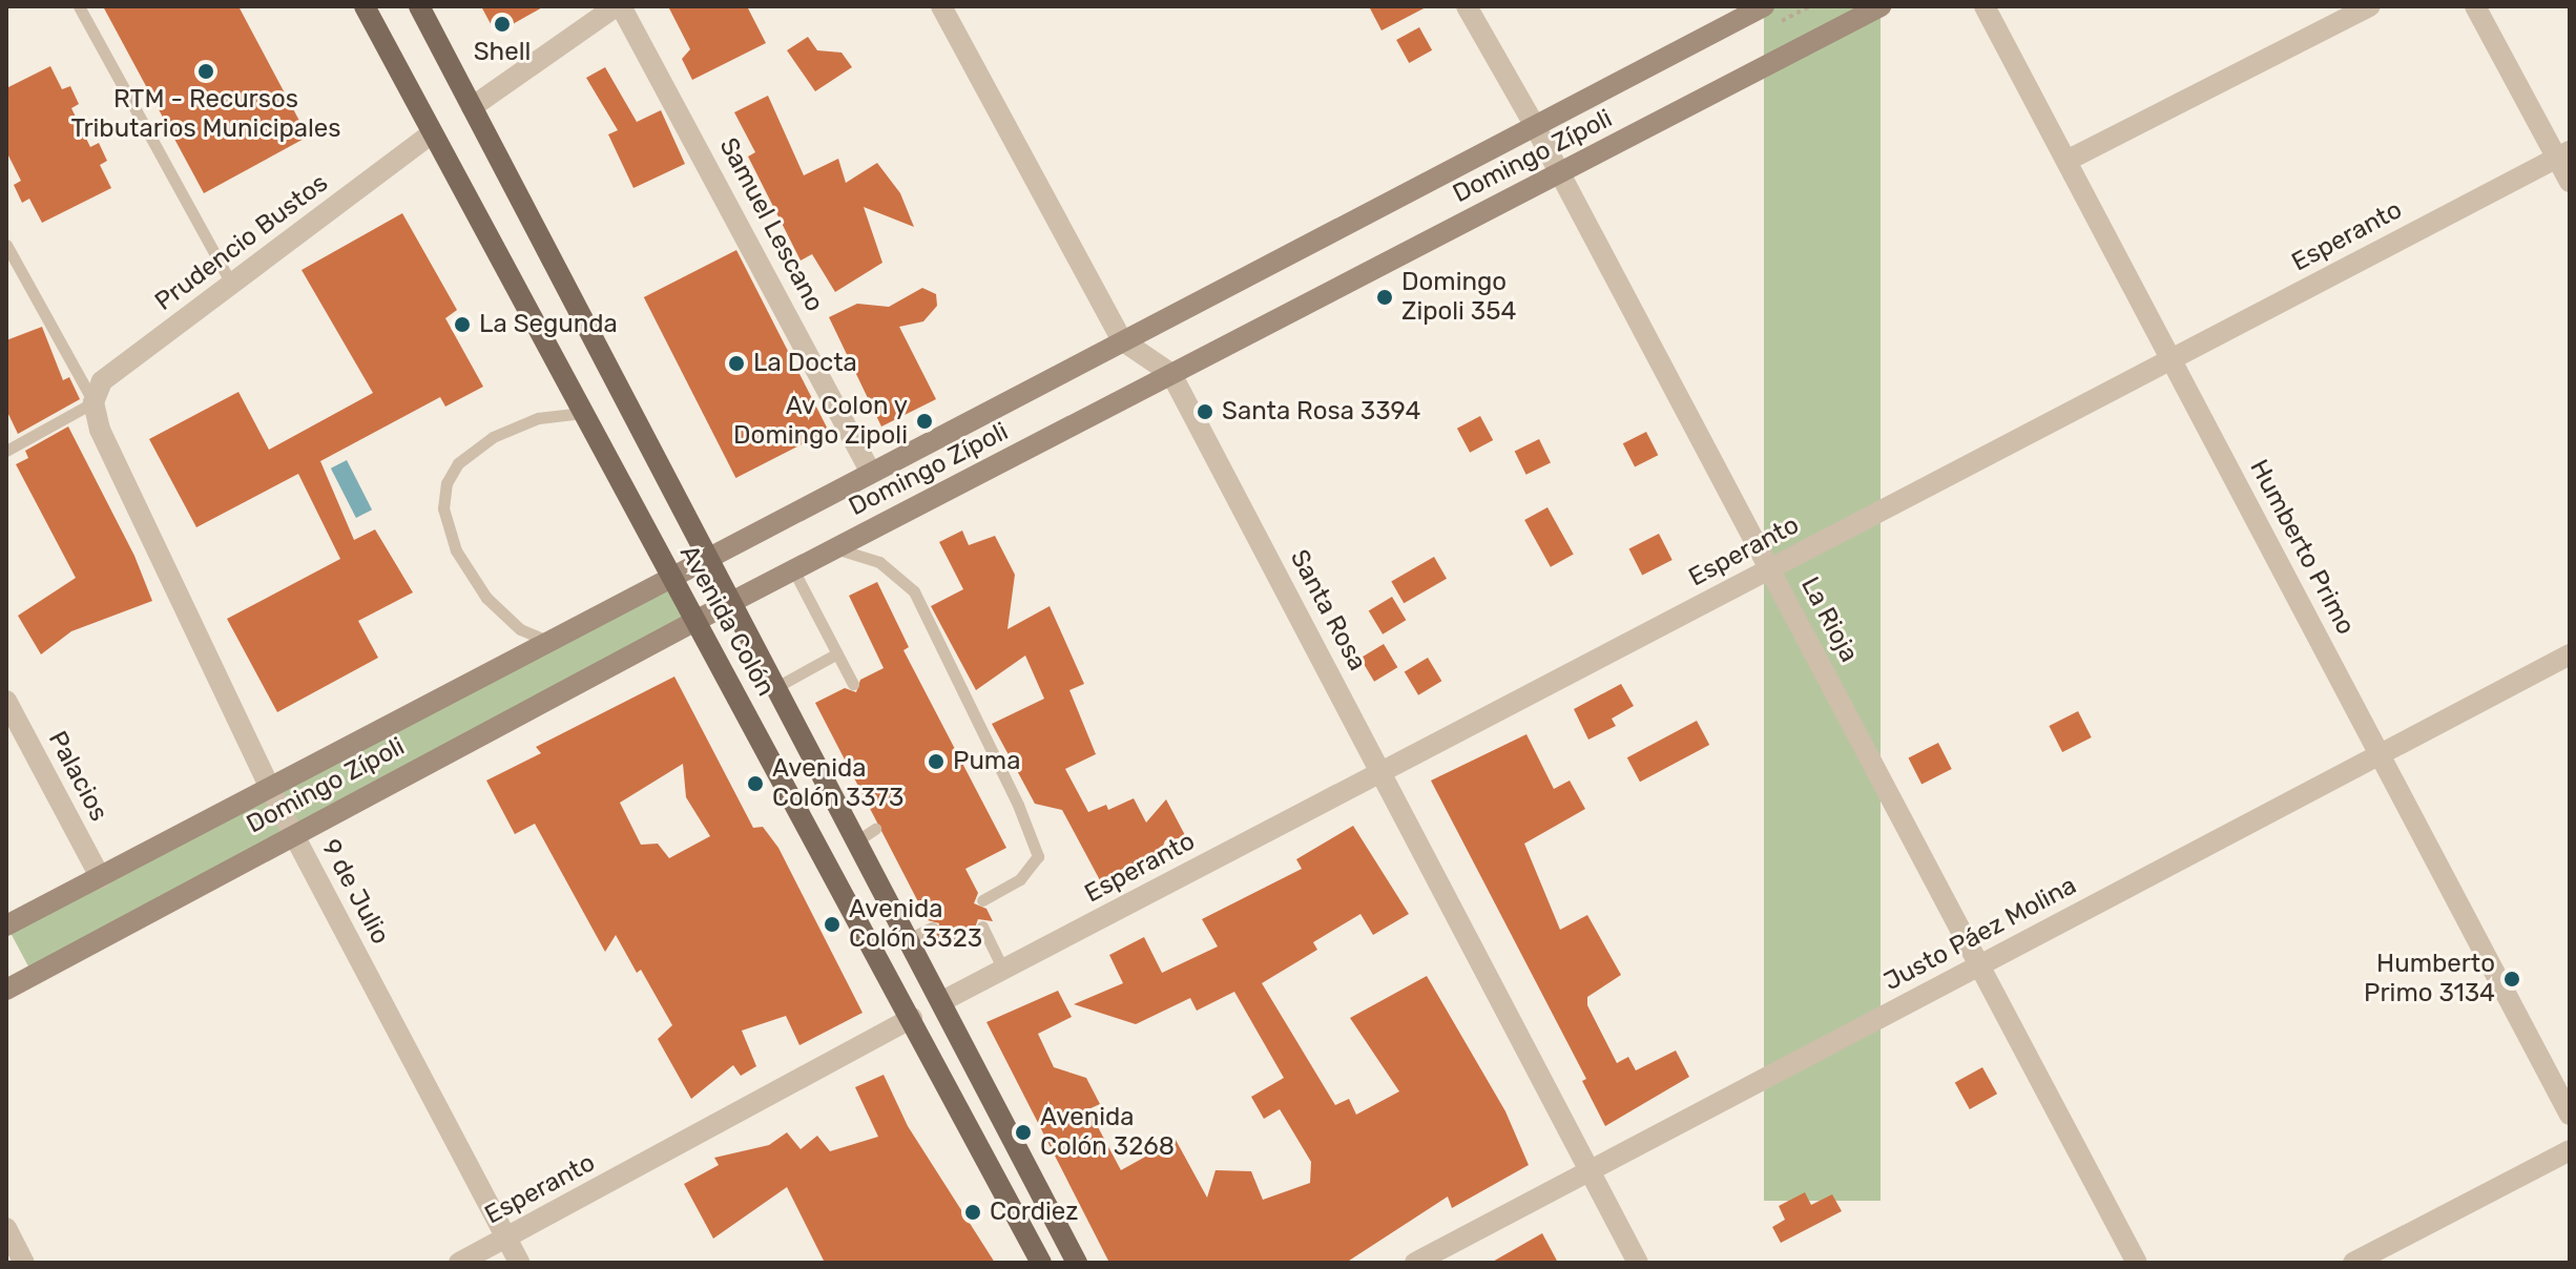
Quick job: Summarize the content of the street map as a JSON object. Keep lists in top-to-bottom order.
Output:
{
  "streets": {
    "main road": ["Domingo Zípoli", "Avenida Colón"],
    "street": [
      "Samuel Lescano",
      "Esperanto",
      "Prudencio Bustos",
      "Humberto Primo",
      "Santa Rosa",
      "La Rioja",
      "Palacios",
      "9 de Julio",
      "Justo Páez Molina"
    ]
  },
  "crossings": [
    ["Domingo Zípoli", "Samuel Lescano"],
    ["Domingo Zípoli", "Santa Rosa"],
    ["Domingo Zípoli", "La Rioja"],
    ["Domingo Zípoli", "Avenida Colón"],
    ["Domingo Zípoli", "Palacios"],
    ["Domingo Zípoli", "9 de Julio"],
    ["Esperanto", "Humberto Primo"],
    ["Esperanto", "Santa Rosa"],
    ["Esperanto", "La Rioja"],
    ["Esperanto", "Avenida Colón"],
    ["Esperanto", "9 de Julio"],
    ["Prudencio Bustos", "Avenida Colón"],
    ["Prudencio Bustos", "9 de Julio"],
    ["Humberto Primo", "Justo Páez Molina"],
    ["Santa Rosa", "Justo Páez Molina"],
    ["La Rioja", "Justo Páez Molina"]
  ],
  "places": [
    "Shell",
    "RTM - Recursos Tributarios Municipales",
    "Domingo Zipoli 354",
    "La Segunda",
    "La Docta",
    "Santa Rosa 3394",
    "Av Colon y Domingo Zipoli",
    "Puma",
    "Avenida Colón 3373",
    "Avenida Colón 3323",
    "Humberto Primo 3134",
    "Avenida Colón 3268",
    "Cordiez"
  ]
}
